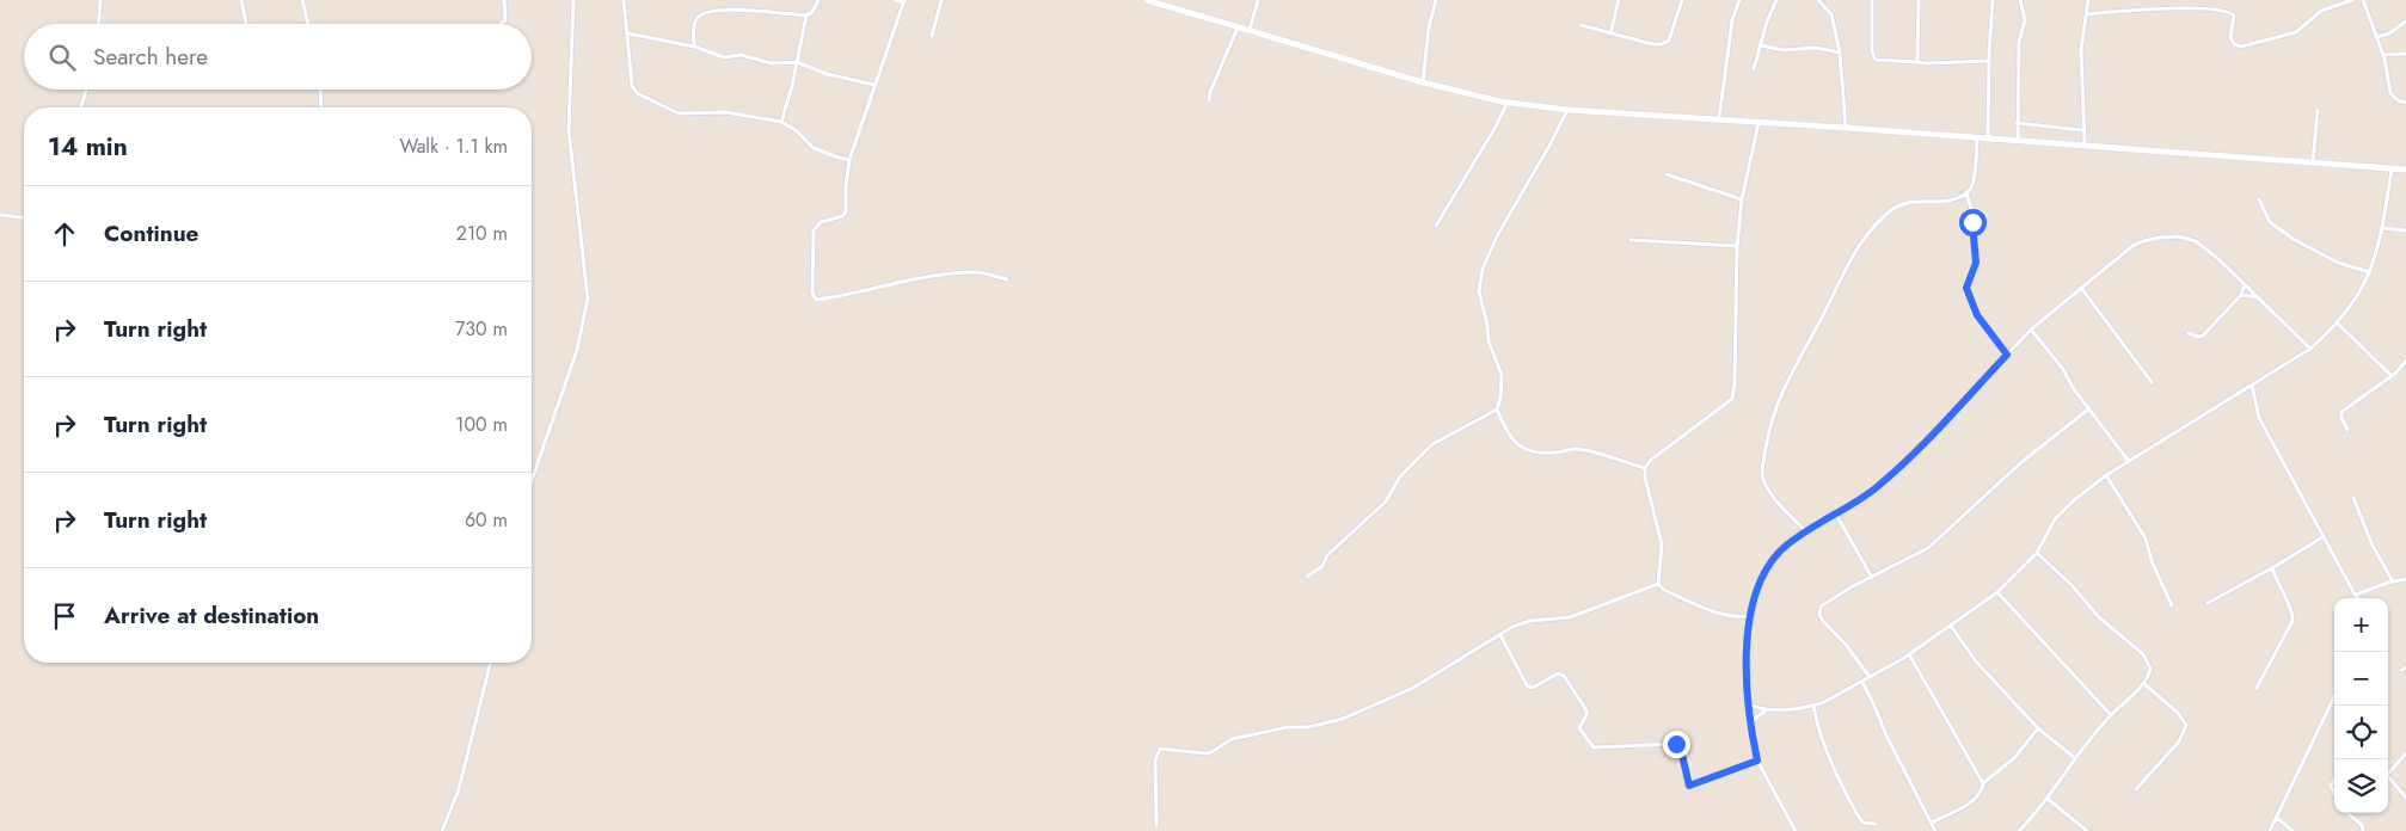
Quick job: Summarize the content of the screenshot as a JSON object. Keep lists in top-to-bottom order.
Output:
{
  "page": {
    "search": "Search here",
    "heading": ["14 min", "Walk · 1.1 km"],
    "list": [
      ["Continue", "210 m"],
      ["Turn right", "730 m"],
      ["Turn right", "100 m"],
      ["Turn right", "60 m"],
      "Arrive at destination"
    ],
    "map_buttons": ["+", "−"]
  }
}
